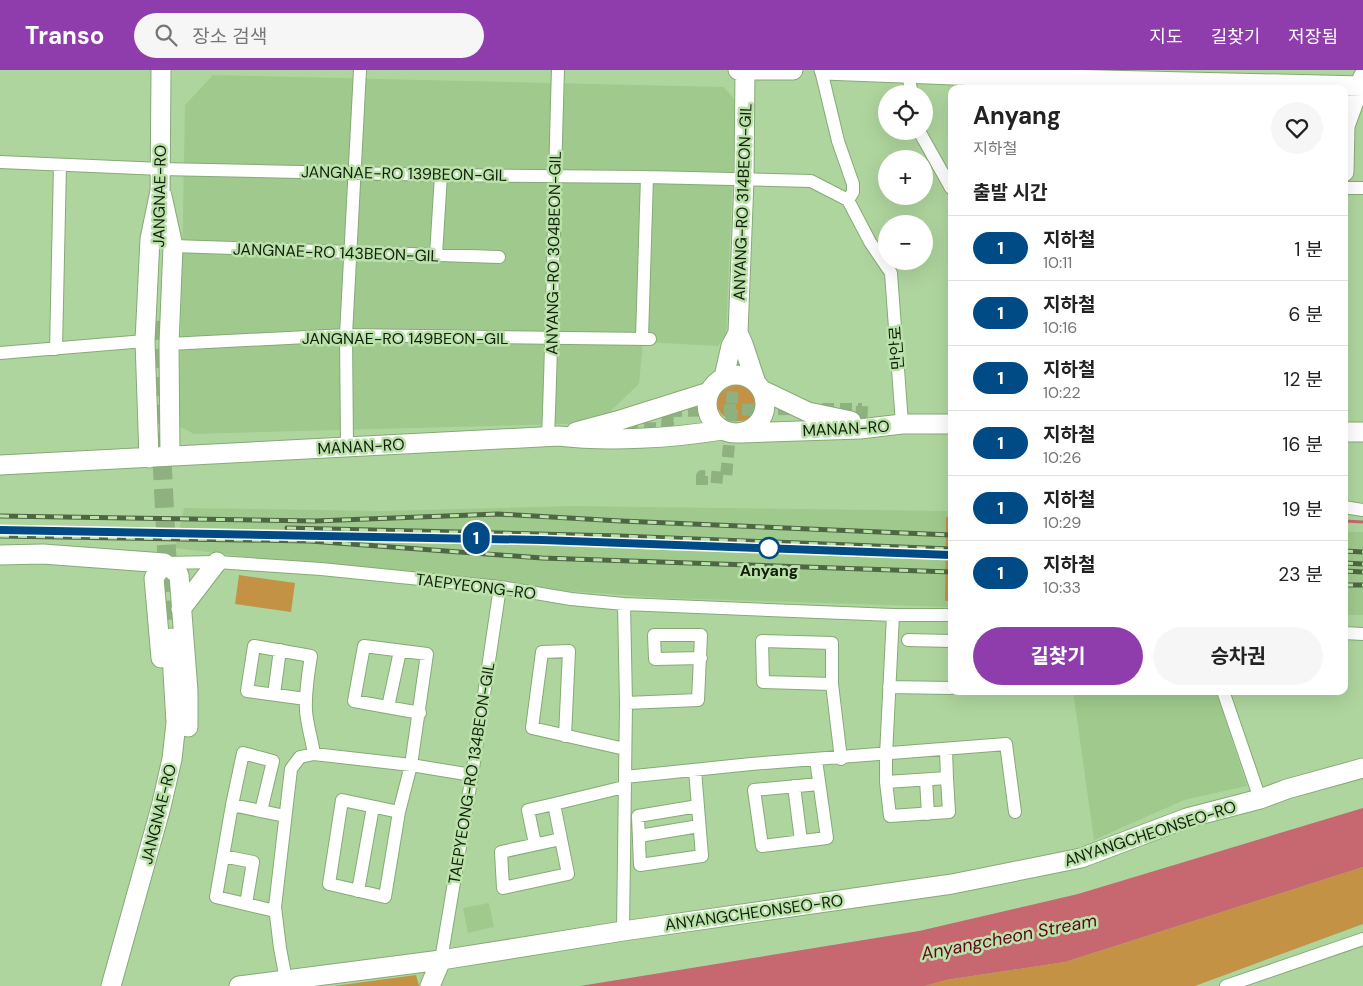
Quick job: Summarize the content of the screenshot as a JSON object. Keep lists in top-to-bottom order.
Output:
{
  "streets": {
    "street": [
      "JANGNAE-RO 139BEON-GIL",
      "JANGNAE-RO",
      "ANYANG-RO 314BEON-GIL",
      "JANGNAE-RO 143BEON-GIL",
      "ANYANG-RO 304BEON-GIL",
      "JANGNAE-RO 149BEON-GIL",
      "만안로",
      "MANAN-RO",
      "TAEPYEONG-RO",
      "TAEPYEONG-RO 134BEON-GIL",
      "ANYANGCHEONSEO-RO"
    ]
  },
  "crossings": [
    ["JANGNAE-RO 139BEON-GIL", "JANGNAE-RO"],
    ["JANGNAE-RO 139BEON-GIL", "ANYANG-RO 314BEON-GIL"],
    ["JANGNAE-RO 139BEON-GIL", "ANYANG-RO 304BEON-GIL"],
    ["JANGNAE-RO 139BEON-GIL", "JANGNAE-RO 149BEON-GIL"],
    ["JANGNAE-RO 139BEON-GIL", "만안로"],
    ["ANYANG-RO 304BEON-GIL", "JANGNAE-RO 149BEON-GIL"],
    ["ANYANG-RO 304BEON-GIL", "MANAN-RO"],
    ["만안로", "MANAN-RO"],
    ["TAEPYEONG-RO", "TAEPYEONG-RO 134BEON-GIL"],
    ["TAEPYEONG-RO 134BEON-GIL", "ANYANGCHEONSEO-RO"]
  ],
  "water": ["Anyangcheon Stream"],
  "places": ["Anyang"],
  "lines": ["metro line 1"],
  "page": {
    "header": "Transo",
    "search": "장소 검색",
    "nav": ["지도", "길찾기", "저장됨"],
    "on_map": "1",
    "map_buttons": ["+", "−"],
    "heading": [
      ["Anyang", "지하철"],
      "출발 시간"
    ],
    "list": [
      {
        "mark": "1",
        "name": "지하철",
        "note": "10:11",
        "value": "1 분"
      },
      {
        "mark": "1",
        "name": "지하철",
        "note": "10:16",
        "value": "6 분"
      },
      {
        "mark": "1",
        "name": "지하철",
        "note": "10:22",
        "value": "12 분"
      },
      {
        "mark": "1",
        "name": "지하철",
        "note": "10:26",
        "value": "16 분"
      },
      {
        "mark": "1",
        "name": "지하철",
        "note": "10:29",
        "value": "19 분"
      },
      {
        "mark": "1",
        "name": "지하철",
        "note": "10:33",
        "value": "23 분"
      }
    ],
    "buttons": ["길찾기", "승차권"]
  }
}
